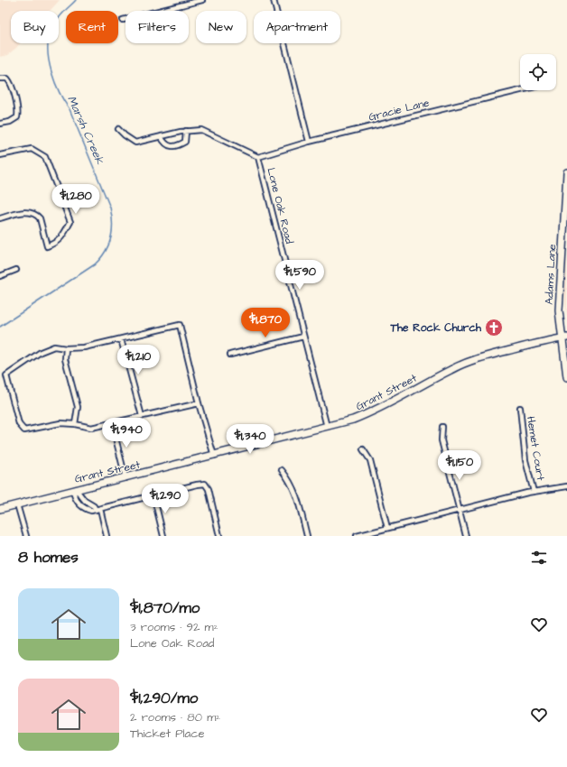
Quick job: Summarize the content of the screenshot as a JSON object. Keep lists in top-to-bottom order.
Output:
{
  "streets": {
    "street": [
      "Gracie Lane",
      "Lone Oak Road",
      "Adams Lane",
      "Grant Street",
      "Hemet Court"
    ]
  },
  "crossings": [
    ["Gracie Lane", "Lone Oak Road"],
    ["Lone Oak Road", "Grant Street"],
    ["Adams Lane", "Grant Street"]
  ],
  "water": ["Marsh Creek"],
  "places": {
    "church": ["The Rock Church"]
  },
  "page": {
    "chip": [
      "Buy",
      "Rent",
      "Filters",
      "New",
      "Apartment"
    ],
    "price": [
      "$1,280",
      "$1,590",
      "$1,870",
      "$1,210",
      "$1,940",
      "$1,340",
      "$1,150",
      "$1,290"
    ],
    "heading": "8 homes",
    "list": [
      {
        "name": "$1,870/mo",
        "note": "3 rooms · 92 m² · Lone Oak Road"
      },
      {
        "name": "$1,290/mo",
        "note": "2 rooms · 80 m² · Thicket Place"
      }
    ]
  }
}
